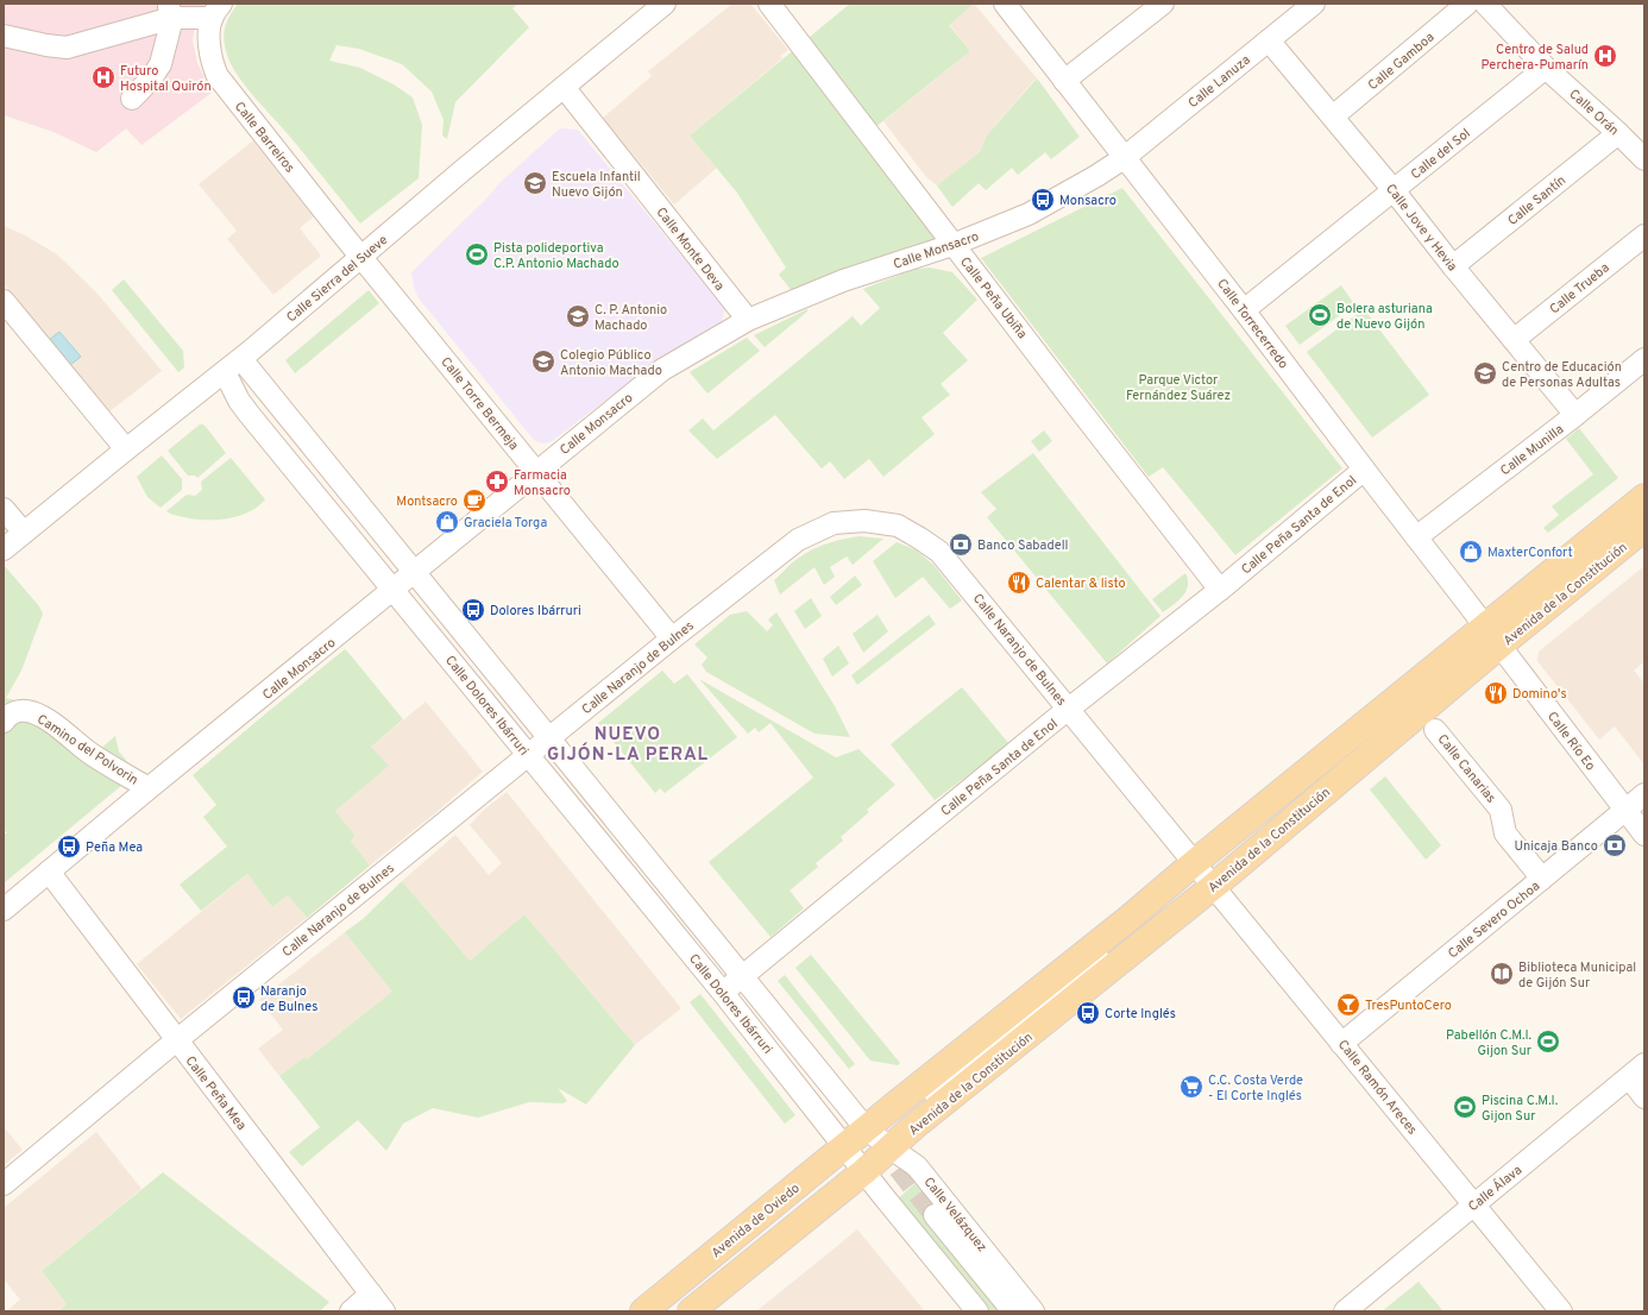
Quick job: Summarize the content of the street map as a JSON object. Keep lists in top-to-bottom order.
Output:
{
  "streets": {
    "main road": ["Avenida de la Constitución", "Avenida de Oviedo"],
    "street": [
      "Calle Gamboa",
      "Calle Lanuza",
      "Calle Orán",
      "Calle Barreiros",
      "Calle del Sol",
      "Calle Santín",
      "Calle Jove y Hevia",
      "Calle Monte Deva",
      "Calle Monsacro",
      "Calle Sierra del Sueve",
      "Calle Trueba",
      "Calle Peña Ubiña",
      "Calle Torrecerredo",
      "Calle Torre Bermeja",
      "Calle Munilla",
      "Calle Peña Santa de Enol",
      "Calle Naranjo de Bulnes",
      "Calle Dolores Ibárruri",
      "Calle Río Eo",
      "Camino del Polvorin",
      "Calle Canarias",
      "Calle Severo Ochoa",
      "Calle Ramón Areces",
      "Calle Peña Mea",
      "Calle Álava",
      "Calle Velázquez"
    ]
  },
  "crossings": [
    ["Calle Gamboa", "Calle Jove y Hevia"],
    ["Calle Lanuza", "Calle Jove y Hevia"],
    ["Calle Lanuza", "Calle Monsacro"],
    ["Calle Lanuza", "Calle Torrecerredo"],
    ["Calle Orán", "Calle del Sol"],
    ["Calle Orán", "Calle Santín"],
    ["Calle Barreiros", "Calle Sierra del Sueve"],
    ["Calle Barreiros", "Calle Torre Bermeja"],
    ["Calle del Sol", "Calle Jove y Hevia"],
    ["Calle del Sol", "Calle Torrecerredo"],
    ["Calle Santín", "Calle Jove y Hevia"],
    ["Calle Jove y Hevia", "Calle Trueba"],
    ["Calle Jove y Hevia", "Calle Munilla"],
    ["Calle Monte Deva", "Calle Monsacro"],
    ["Calle Monte Deva", "Calle Sierra del Sueve"],
    ["Calle Monsacro", "Calle Peña Ubiña"],
    ["Calle Monsacro", "Calle Torrecerredo"],
    ["Calle Monsacro", "Calle Torre Bermeja"],
    ["Calle Monsacro", "Calle Dolores Ibárruri"],
    ["Calle Monsacro", "Camino del Polvorin"],
    ["Calle Monsacro", "Calle Peña Mea"],
    ["Calle Sierra del Sueve", "Calle Torre Bermeja"],
    ["Calle Sierra del Sueve", "Calle Dolores Ibárruri"],
    ["Calle Peña Ubiña", "Calle Peña Santa de Enol"],
    ["Calle Torrecerredo", "Calle Munilla"],
    ["Calle Torrecerredo", "Calle Peña Santa de Enol"],
    ["Calle Torrecerredo", "Avenida de la Constitución"],
    ["Calle Torrecerredo", "Calle Río Eo"],
    ["Calle Torre Bermeja", "Calle Naranjo de Bulnes"],
    ["Calle Peña Santa de Enol", "Calle Naranjo de Bulnes"],
    ["Calle Peña Santa de Enol", "Calle Dolores Ibárruri"],
    ["Avenida de la Constitución", "Calle Naranjo de Bulnes"],
    ["Avenida de la Constitución", "Calle Dolores Ibárruri"],
    ["Avenida de la Constitución", "Calle Río Eo"],
    ["Avenida de la Constitución", "Calle Ramón Areces"],
    ["Avenida de la Constitución", "Calle Velázquez"],
    ["Avenida de la Constitución", "Avenida de Oviedo"],
    ["Calle Naranjo de Bulnes", "Calle Dolores Ibárruri"],
    ["Calle Naranjo de Bulnes", "Calle Ramón Areces"],
    ["Calle Naranjo de Bulnes", "Calle Peña Mea"],
    ["Calle Dolores Ibárruri", "Calle Velázquez"],
    ["Calle Dolores Ibárruri", "Avenida de Oviedo"],
    ["Calle Río Eo", "Calle Severo Ochoa"],
    ["Calle Canarias", "Calle Severo Ochoa"],
    ["Calle Severo Ochoa", "Calle Ramón Areces"],
    ["Calle Ramón Areces", "Calle Álava"],
    ["Calle Velázquez", "Avenida de Oviedo"]
  ],
  "districts": ["NUEVO GIJÓN-LA PERAL"],
  "parks": ["Parque Victor Fernández Suárez"],
  "places": {
    "hospital": ["Centro de Salud Perchera-Pumarín", "Futuro Hospital Quirón"],
    "school or university": [
      "Escuela Infantil Nuevo Gijón",
      "C. P. Antonio Machado",
      "Colegio Público Antonio Machado",
      "Centro de Educación de Personas Adultas"
    ],
    "bus stop": [
      "Monsacro",
      "Dolores Ibárruri",
      "Peña Mea",
      "Naranjo de Bulnes",
      "Corte Inglés"
    ],
    "sports": [
      "Pista polideportiva C.P. Antonio Machado",
      "Bolera asturiana de Nuevo Gijón",
      "Pabellón C.M.I. Gijon Sur",
      "Piscina C.M.I. Gijon Sur"
    ],
    "pharmacy": ["Farmacia Monsacro"],
    "cafe": ["Montsacro"],
    "shop": ["Graciela Torga", "MaxterConfort"],
    "bank": ["Banco Sabadell", "Unicaja Banco"],
    "restaurant": ["Calentar & listo", "Domino's"],
    "library": ["Biblioteca Municipal de Gijón Sur"],
    "bar": ["TresPuntoCero"],
    "supermarket": ["C.C. Costa Verde - El Corte Inglés"]
  }
}
